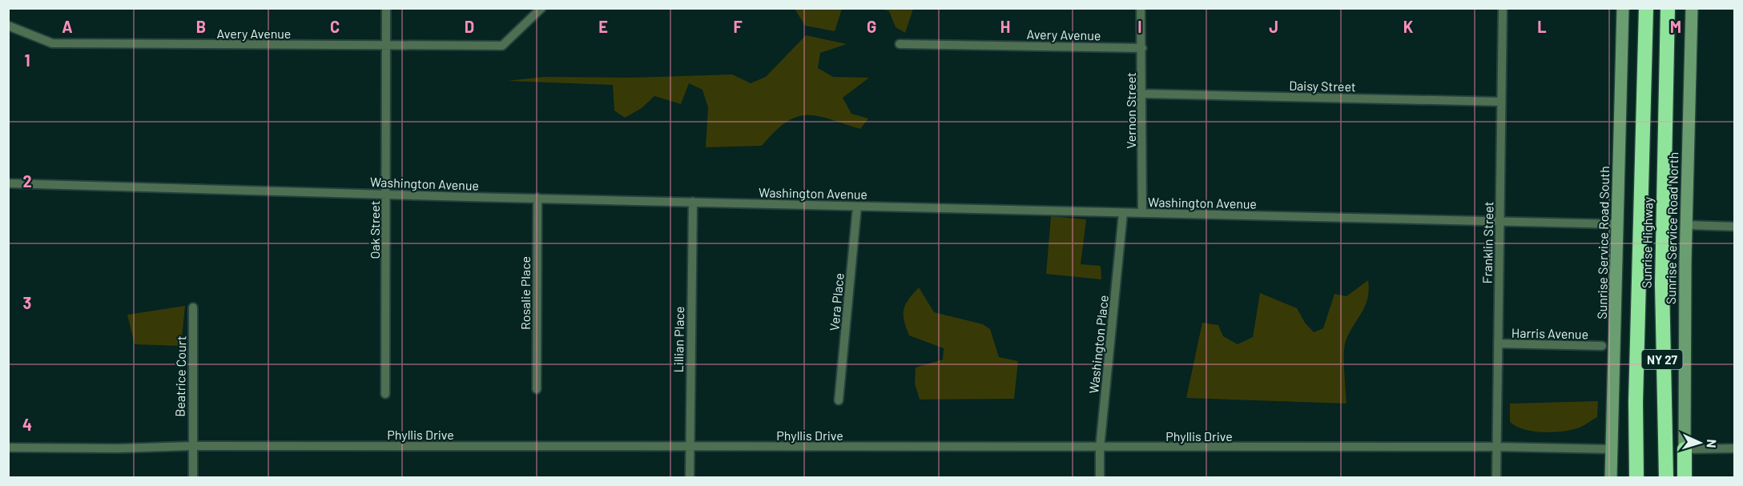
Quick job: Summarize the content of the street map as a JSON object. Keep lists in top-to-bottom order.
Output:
{
  "streets": {
    "highway": ["Sunrise Highway", "NY 27"],
    "main road": ["Sunrise Service Road North", "Sunrise Service Road South"],
    "street": [
      "Avery Avenue",
      "Daisy Street",
      "Vernon Street",
      "Washington Avenue",
      "Oak Street",
      "Franklin Street",
      "Rosalie Place",
      "Vera Place",
      "Harris Avenue",
      "Lillian Place",
      "Washington Place",
      "Beatrice Court",
      "Phyllis Drive"
    ]
  },
  "crossings": [
    ["Avery Avenue", "Vernon Street"],
    ["Avery Avenue", "Oak Street"],
    ["Daisy Street", "Vernon Street"],
    ["Daisy Street", "Franklin Street"],
    ["Vernon Street", "Washington Avenue"],
    ["Washington Avenue", "Oak Street"],
    ["Washington Avenue", "Franklin Street"],
    ["Washington Avenue", "Sunrise Service Road South"],
    ["Washington Avenue", "Rosalie Place"],
    ["Washington Avenue", "Vera Place"],
    ["Washington Avenue", "Lillian Place"],
    ["Washington Avenue", "Washington Place"],
    ["Franklin Street", "Harris Avenue"],
    ["Franklin Street", "Phyllis Drive"],
    ["Sunrise Service Road South", "Phyllis Drive"],
    ["Lillian Place", "Phyllis Drive"],
    ["Washington Place", "Phyllis Drive"],
    ["Beatrice Court", "Phyllis Drive"]
  ],
  "north": "right",
  "grid": {
    "columns": [
      "A",
      "B",
      "C",
      "D",
      "E",
      "F",
      "G",
      "H",
      "I",
      "J",
      "K",
      "L",
      "M"
    ],
    "rows": [
      "1",
      "2",
      "3",
      "4"
    ]
  }
}
